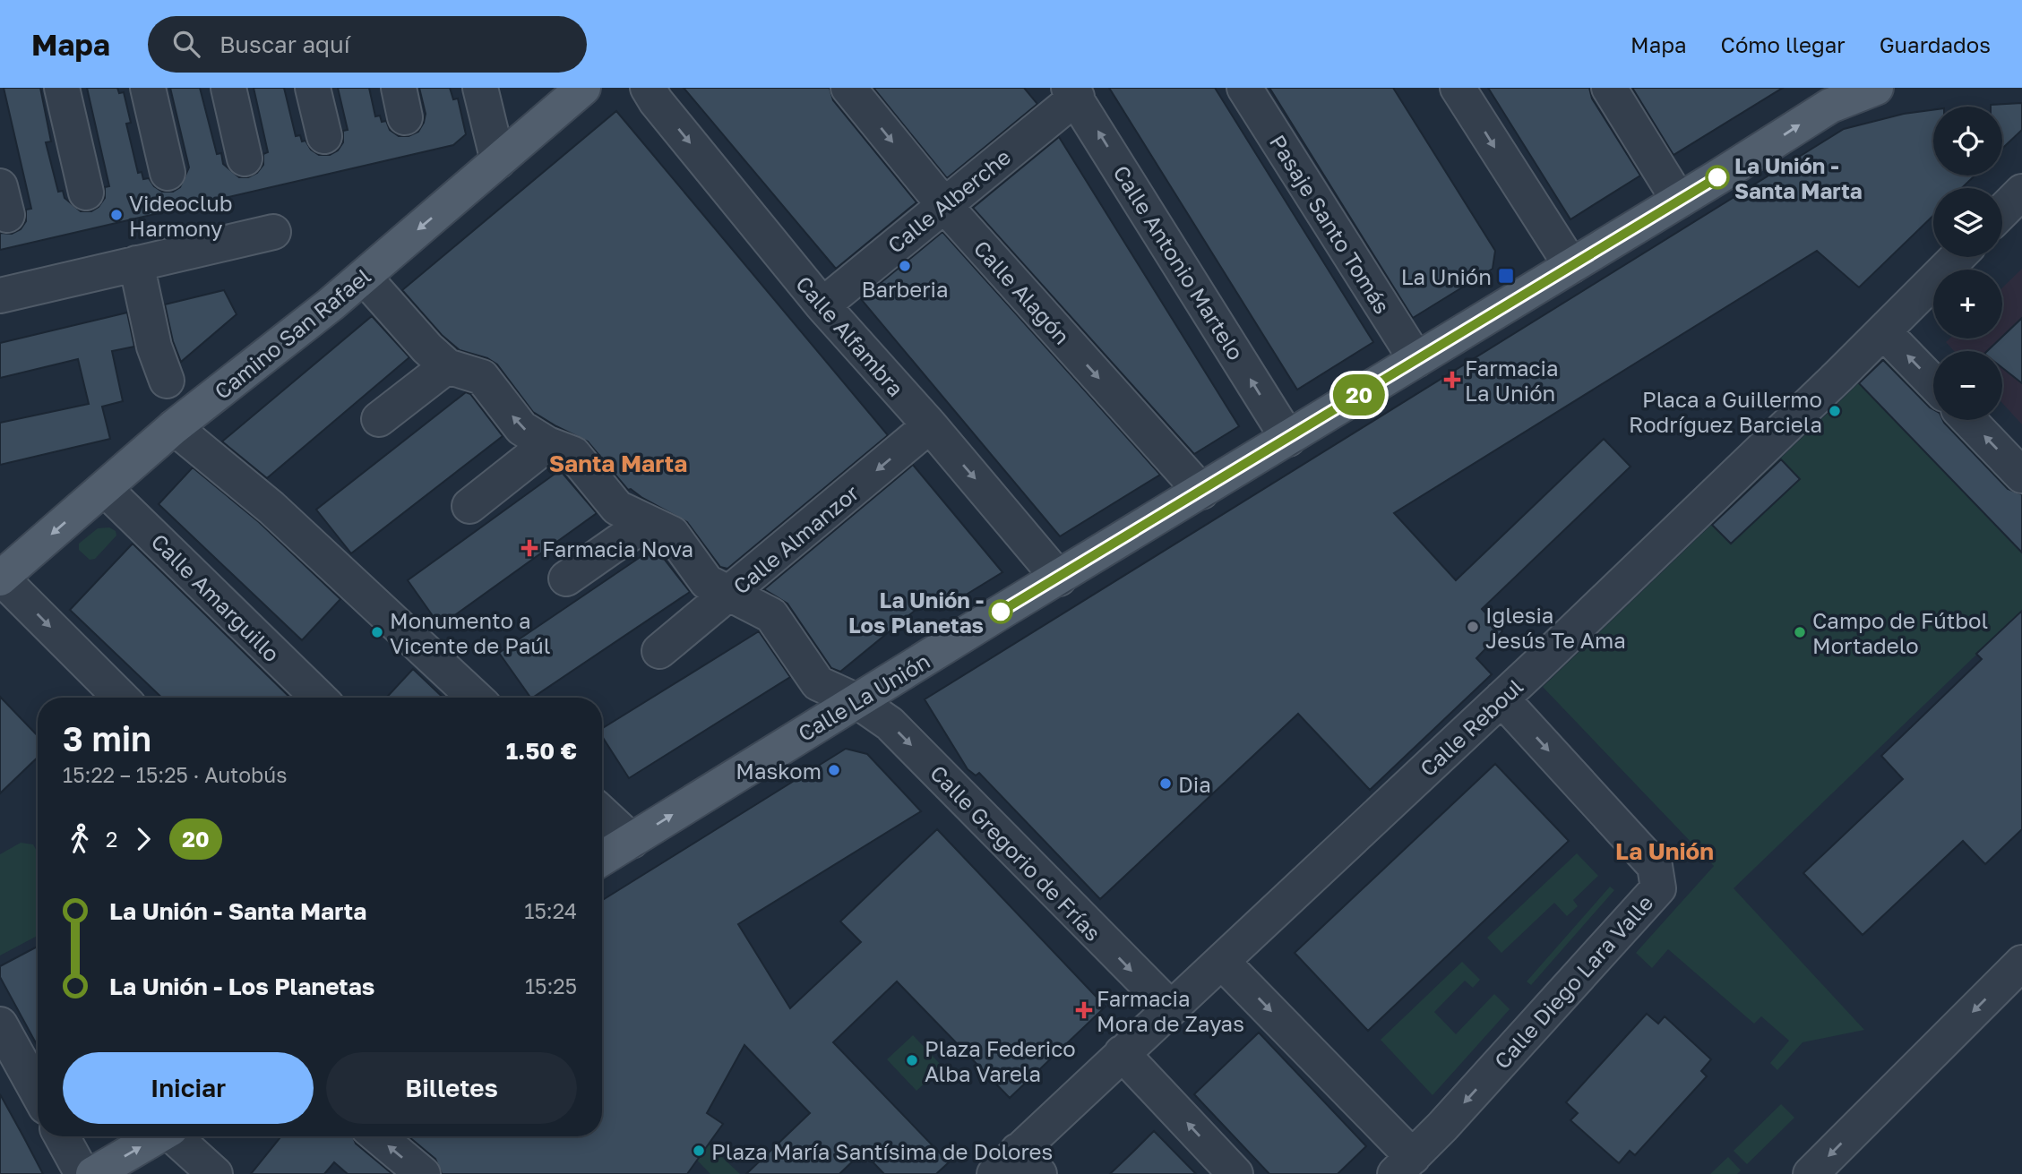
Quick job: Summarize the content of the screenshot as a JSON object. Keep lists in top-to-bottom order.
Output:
{
  "streets": {
    "main road": ["Camino San Rafael", "Calle La Unión"],
    "street": [
      "Calle Alberche",
      "Pasaje Santo Tomás",
      "Calle Antonio Martelo",
      "Calle Alagón",
      "Calle Alfambra",
      "Calle Almanzor",
      "Calle Amarguillo",
      "Calle Reboul",
      "Calle Gregorio de Frías",
      "Calle Diego Lara Valle"
    ]
  },
  "crossings": [
    ["Calle Alberche", "Calle Antonio Martelo"],
    ["Calle Alberche", "Calle Alagón"],
    ["Calle Alberche", "Calle Alfambra"],
    ["Pasaje Santo Tomás", "Calle La Unión"],
    ["Calle Antonio Martelo", "Calle La Unión"],
    ["Calle Alagón", "Calle La Unión"],
    ["Camino San Rafael", "Calle Amarguillo"],
    ["Calle Alfambra", "Calle Almanzor"],
    ["Calle Alfambra", "Calle La Unión"],
    ["Calle Almanzor", "Calle Gregorio de Frías"],
    ["Calle La Unión", "Calle Gregorio de Frías"],
    ["Calle Reboul", "Calle Gregorio de Frías"],
    ["Calle Reboul", "Calle Diego Lara Valle"]
  ],
  "one_way": [
    "Calle Antonio Martelo",
    "Calle Alagón",
    "Camino San Rafael",
    "Calle Alfambra",
    "Calle Almanzor"
  ],
  "districts": ["Santa Marta", "La Unión"],
  "places": {
    "other": [
      "La Unión - Santa Marta",
      "Videoclub Harmony",
      "Barberia",
      "Placa a Guillermo Rodríguez Barciela",
      "La Unión - Los Planetas",
      "Iglesia Jesús Te Ama",
      "Monumento a Vicente de Paúl",
      "Campo de Fútbol Mortadelo",
      "Maskom",
      "Dia",
      "Plaza Federico Alba Varela",
      "Plaza María Santísima de Dolores"
    ],
    "transit": ["La Unión"],
    "health": ["Farmacia La Unión", "Farmacia Nova", "Farmacia Mora de Zayas"]
  },
  "lines": ["bus line 20"],
  "page": {
    "header": "Mapa",
    "search": "Buscar aquí",
    "nav": ["Mapa", "Cómo llegar", "Guardados"],
    "on_map": "20",
    "map_buttons": ["+", "−"],
    "heading": ["3 min", "15:22 – 15:25 · Autobús", "1.50 €"],
    "legs": ["2", "20"],
    "list": [
      {
        "name": "La Unión - Santa Marta",
        "value": "15:24"
      },
      {
        "name": "La Unión - Los Planetas",
        "value": "15:25"
      }
    ],
    "buttons": ["Iniciar", "Billetes"]
  }
}
